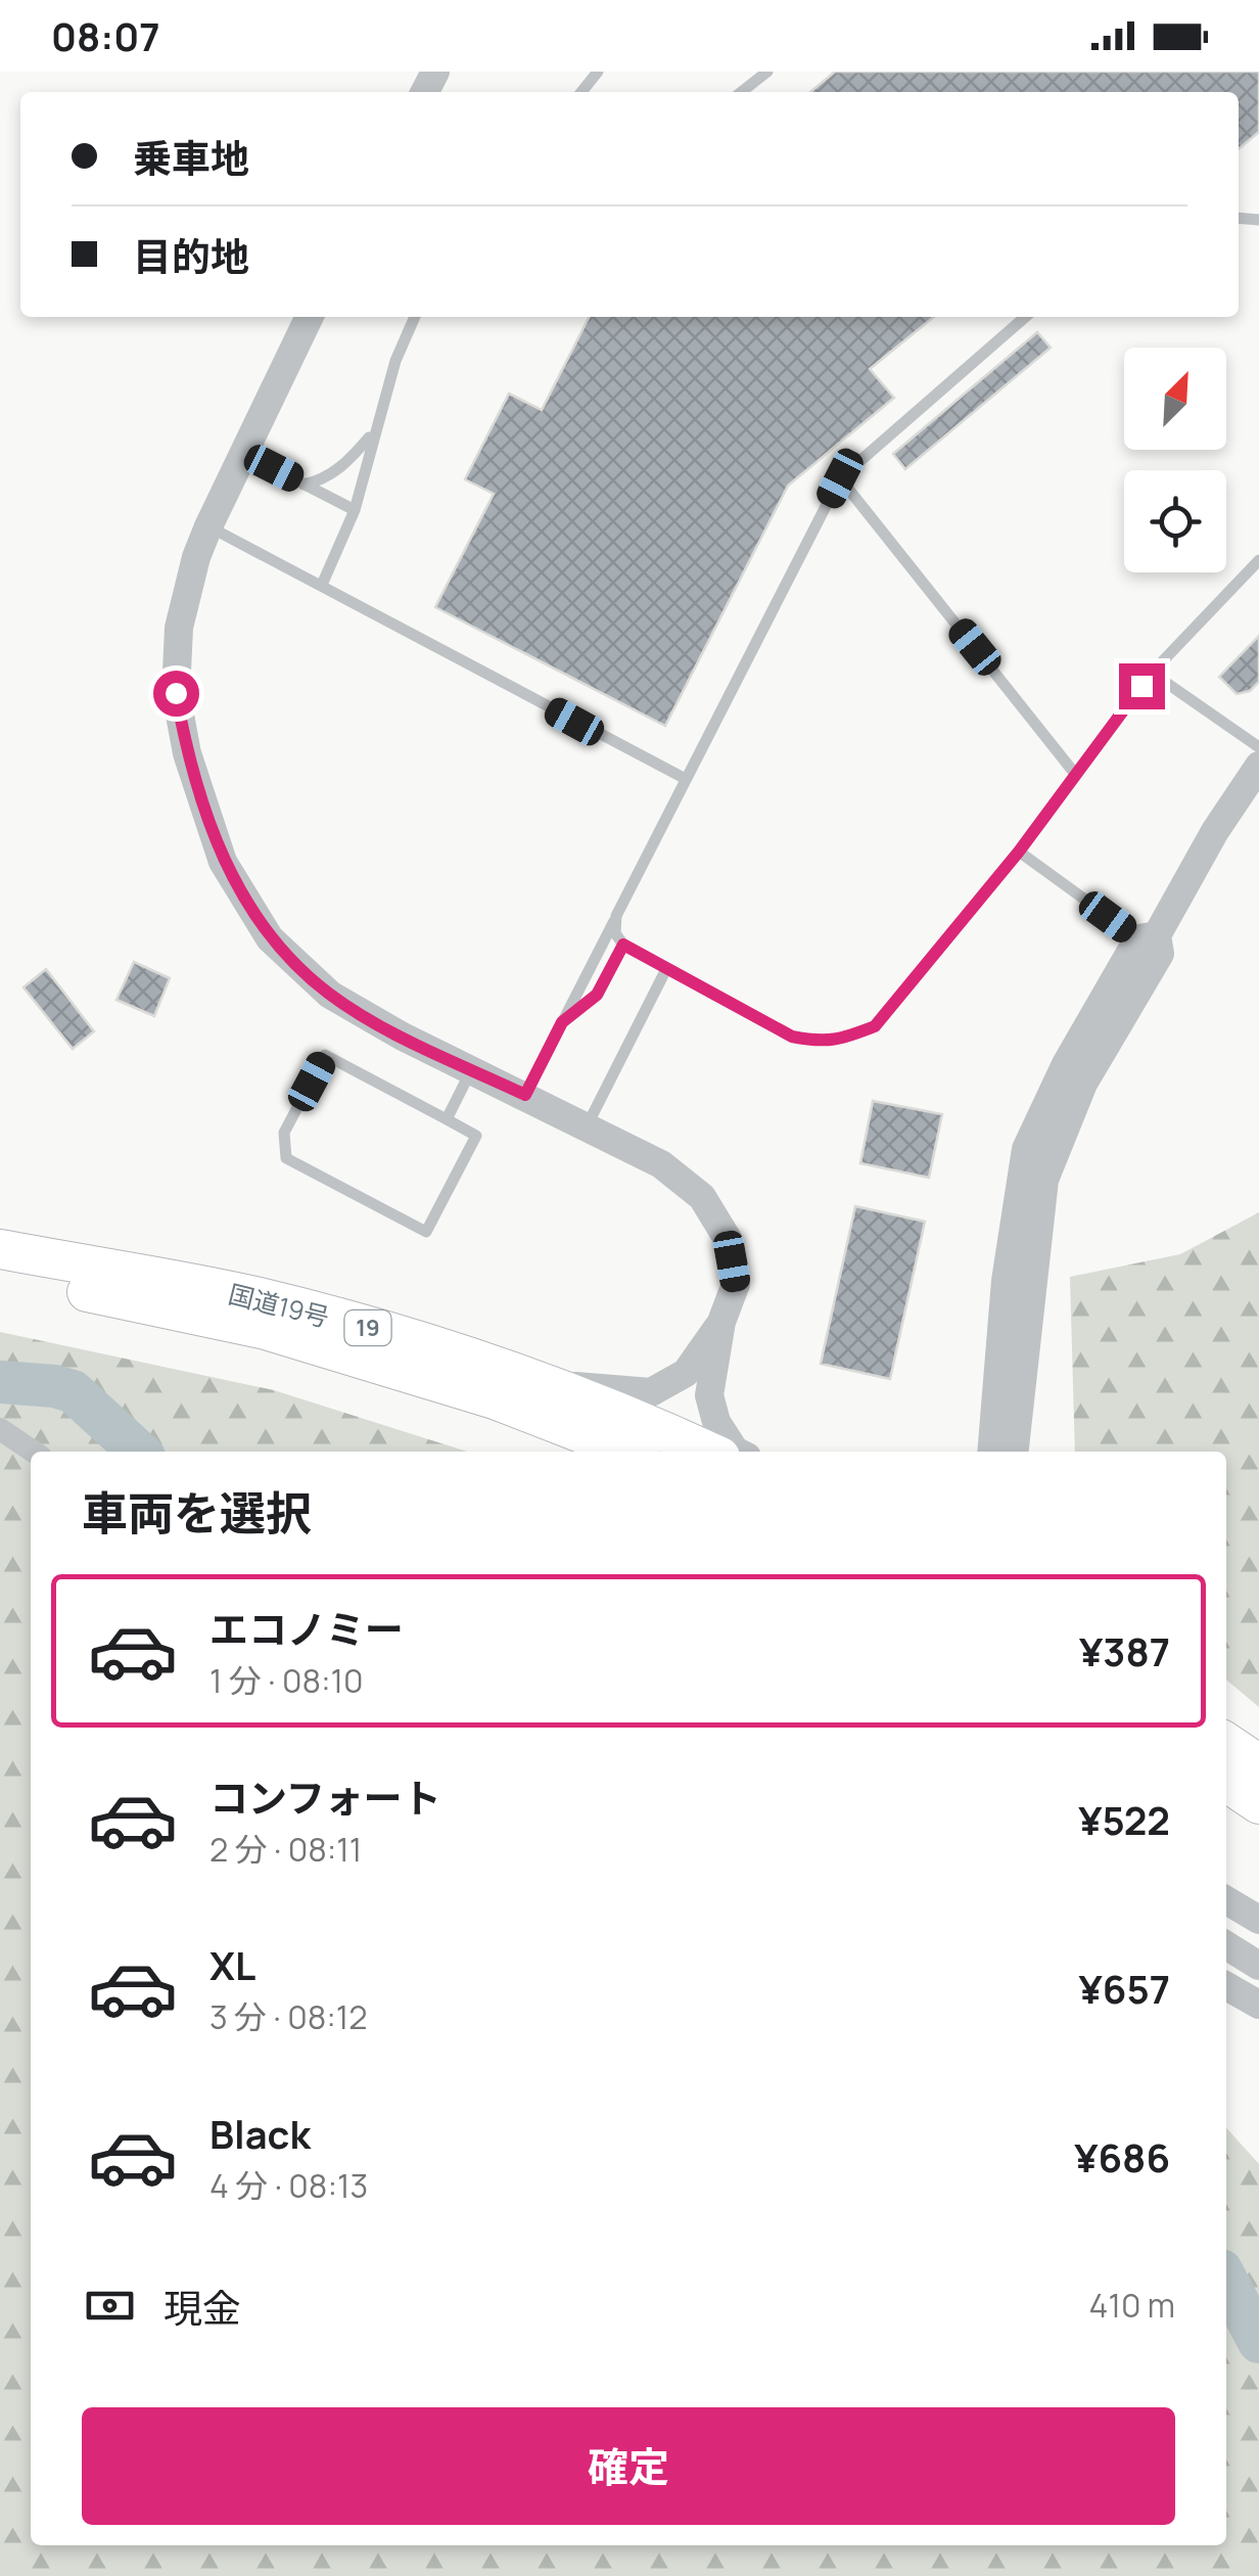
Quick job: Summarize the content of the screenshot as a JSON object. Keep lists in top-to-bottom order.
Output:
{
  "streets": {
    "highway": ["国道19号", "19"]
  },
  "north": "top right",
  "page": {
    "status": "08:07",
    "banner": ["乗車地", "目的地"],
    "heading": "車両を選択",
    "list": [
      {
        "name": "エコノミー",
        "note": "1 分 · 08:10",
        "value": "¥387"
      },
      {
        "name": "コンフォート",
        "note": "2 分 · 08:11",
        "value": "¥522"
      },
      {
        "name": "XL",
        "note": "3 分 · 08:12",
        "value": "¥657"
      },
      {
        "name": "Black",
        "note": "4 分 · 08:13",
        "value": "¥686"
      }
    ],
    "pay": ["現金", "410 m"],
    "buttons": "確定"
  }
}
